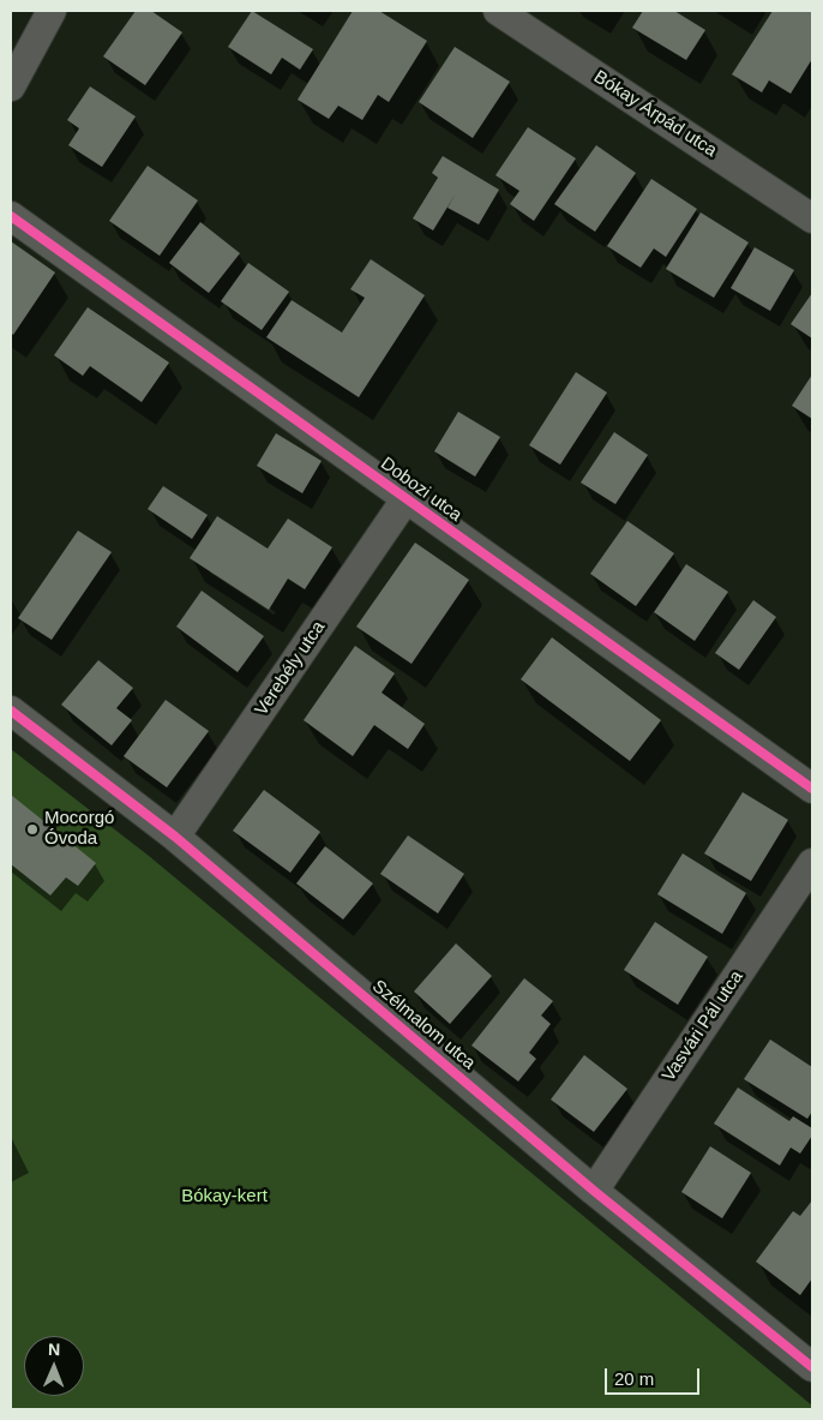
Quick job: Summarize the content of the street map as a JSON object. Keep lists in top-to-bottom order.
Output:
{
  "streets": {
    "street": [
      "Bókay Árpád utca",
      "Dobozi utca",
      "Verebély utca",
      "Szélmalom utca",
      "Vasvári Pál utca"
    ]
  },
  "crossings": [
    ["Dobozi utca", "Verebély utca"],
    ["Verebély utca", "Szélmalom utca"],
    ["Szélmalom utca", "Vasvári Pál utca"]
  ],
  "parks": ["Bókay-kert"],
  "places": ["Mocorgó Óvoda"],
  "scale_bar": "20 m",
  "north": "top"
}
